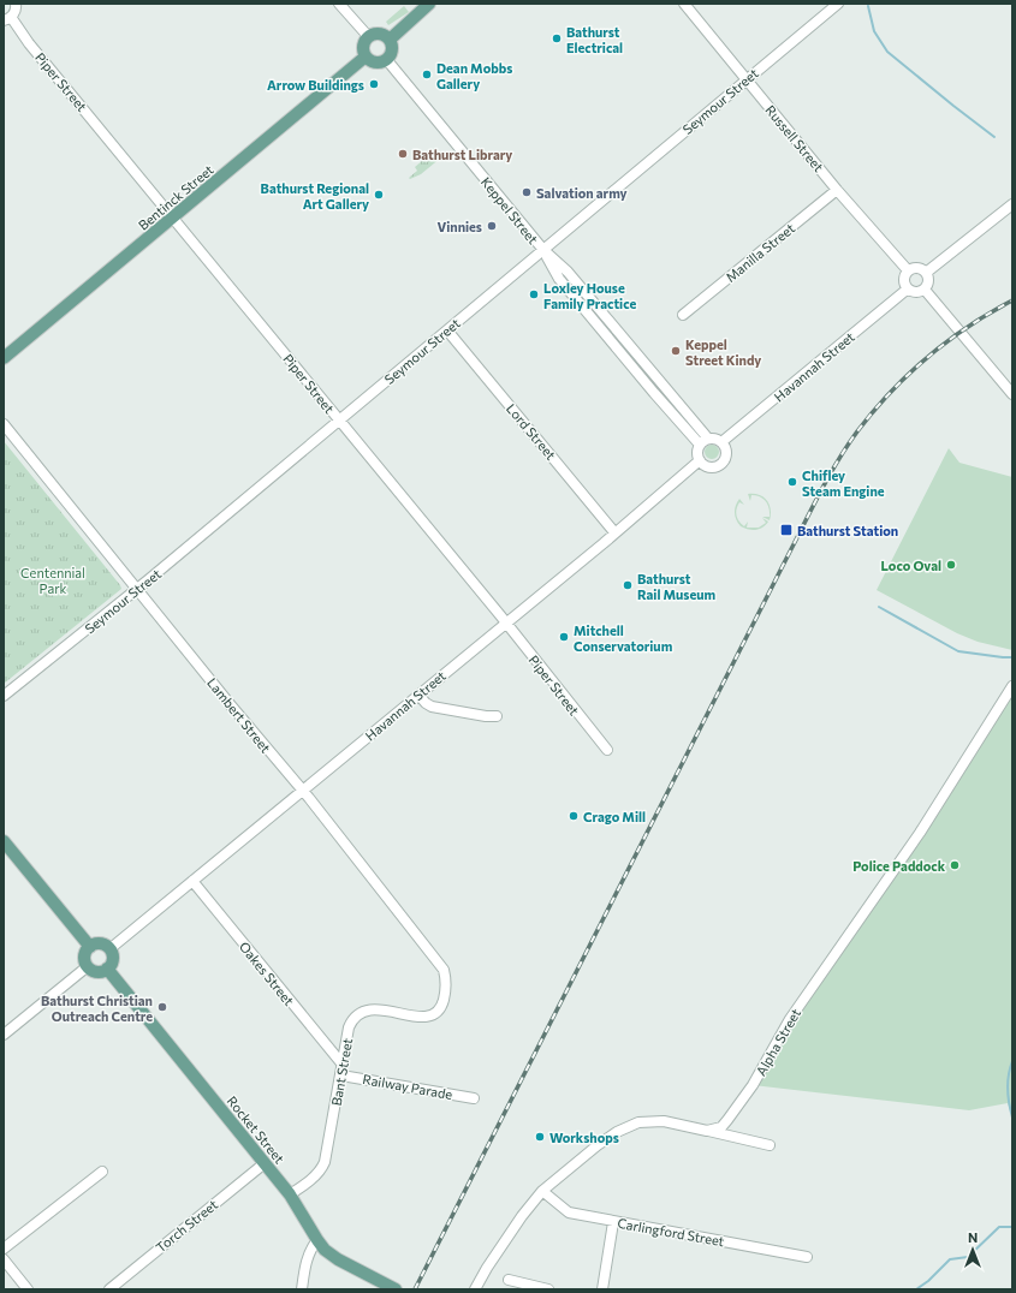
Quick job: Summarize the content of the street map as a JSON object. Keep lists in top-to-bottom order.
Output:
{
  "streets": {
    "main road": ["Bentinck Street", "Rocket Street"],
    "street": [
      "Piper Street",
      "Seymour Street",
      "Russell Street",
      "Keppel Street",
      "Manilla Street",
      "Havannah Street",
      "Lord Street",
      "Lambert Street",
      "Oakes Street",
      "Alpha Street",
      "Bant Street",
      "Railway Parade",
      "Torch Street",
      "Carlingford Street"
    ]
  },
  "crossings": [
    ["Piper Street", "Seymour Street"],
    ["Piper Street", "Bentinck Street"],
    ["Piper Street", "Havannah Street"],
    ["Seymour Street", "Russell Street"],
    ["Seymour Street", "Keppel Street"],
    ["Seymour Street", "Lord Street"],
    ["Seymour Street", "Lambert Street"],
    ["Russell Street", "Manilla Street"],
    ["Russell Street", "Havannah Street"],
    ["Bentinck Street", "Keppel Street"],
    ["Keppel Street", "Havannah Street"],
    ["Havannah Street", "Lord Street"],
    ["Havannah Street", "Lambert Street"],
    ["Havannah Street", "Oakes Street"],
    ["Havannah Street", "Rocket Street"],
    ["Lambert Street", "Bant Street"],
    ["Oakes Street", "Bant Street"],
    ["Bant Street", "Railway Parade"],
    ["Bant Street", "Rocket Street"],
    ["Rocket Street", "Torch Street"]
  ],
  "parks": ["Centennial Park"],
  "places": {
    "other": [
      "Bathurst Electrical",
      "Dean Mobbs Gallery",
      "Arrow Buildings",
      "Bathurst Library",
      "Salvation army",
      "Bathurst Regional Art Gallery",
      "Vinnies",
      "Loxley House Family Practice",
      "Keppel Street Kindy",
      "Chifley Steam Engine",
      "Loco Oval",
      "Bathurst Rail Museum",
      "Mitchell Conservatorium",
      "Crago Mill",
      "Police Paddock",
      "Bathurst Christian Outreach Centre",
      "Workshops"
    ],
    "transit": ["Bathurst Station"]
  },
  "north": "top"
}
